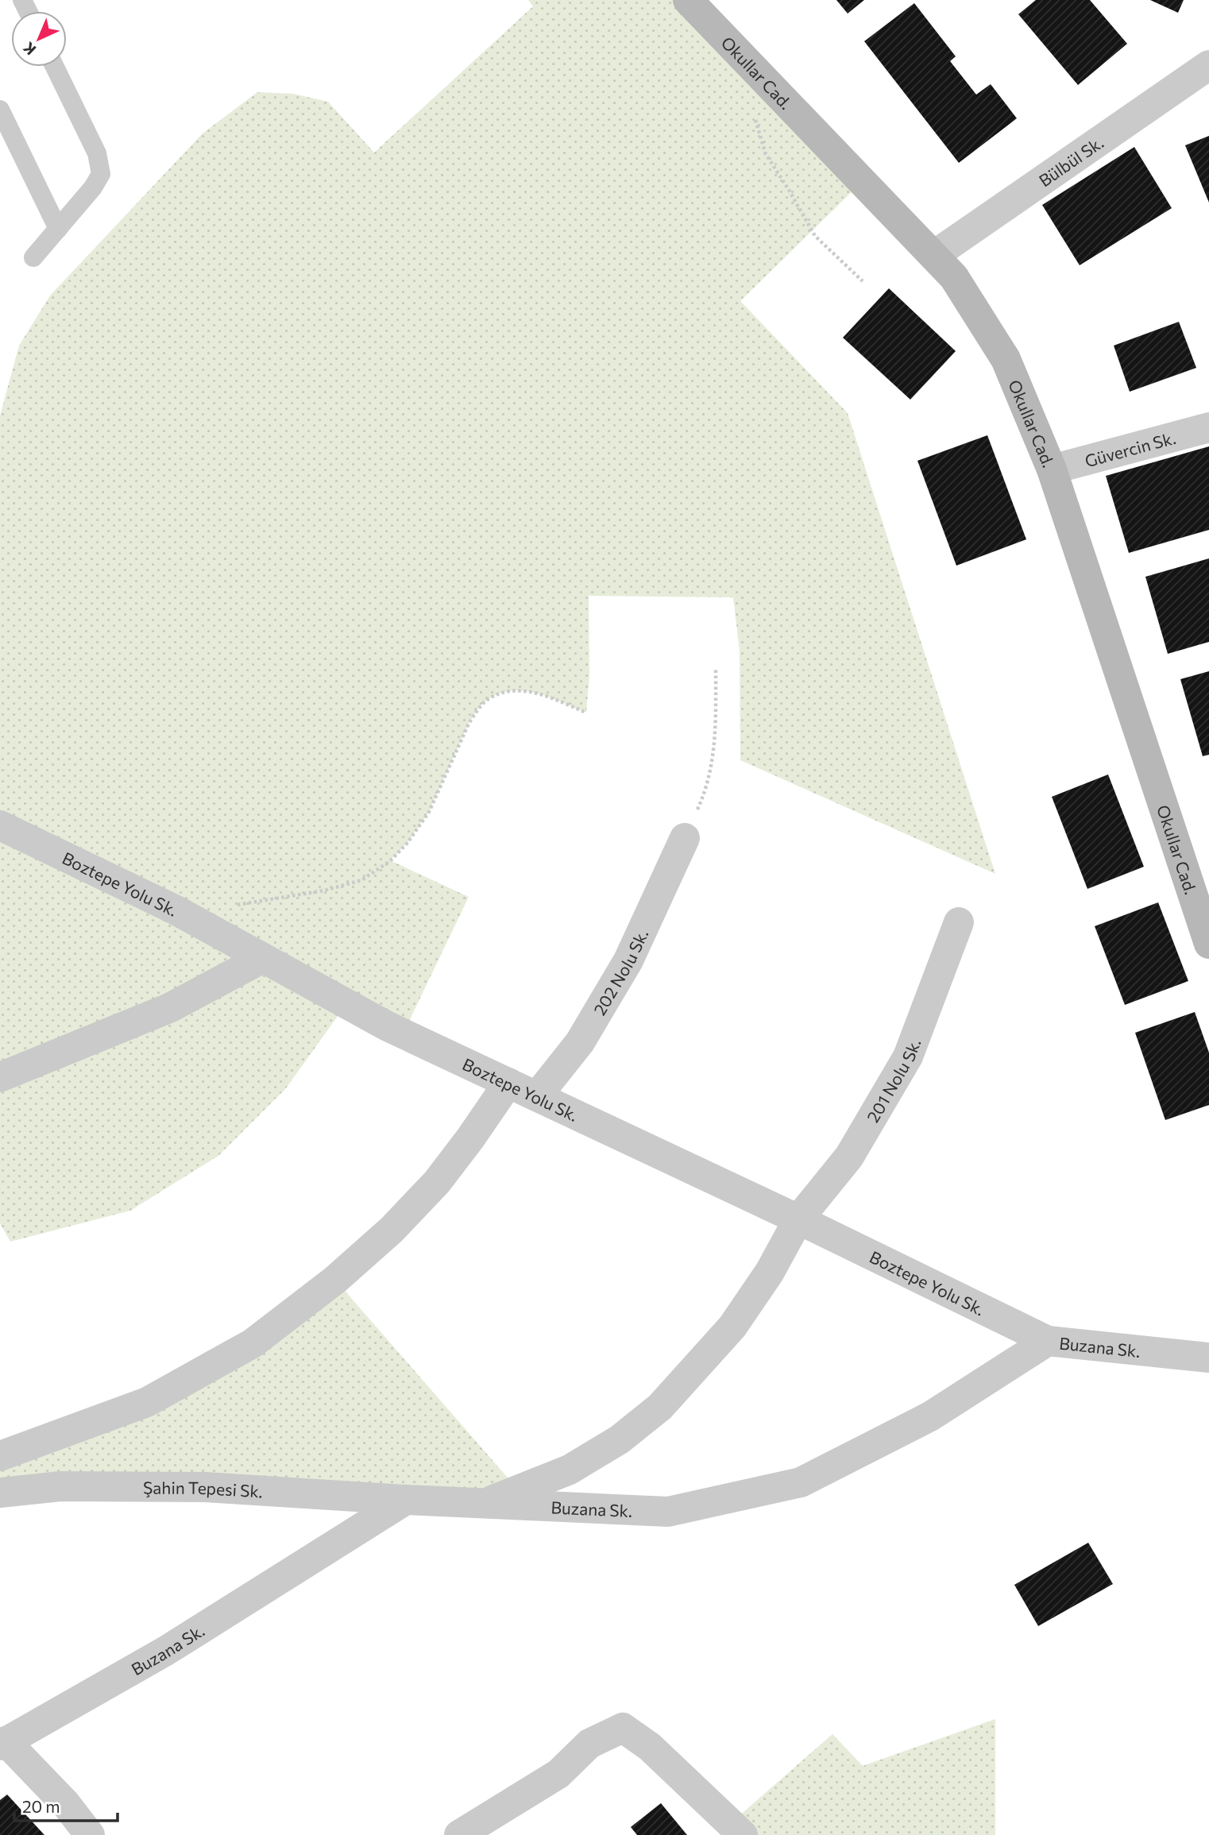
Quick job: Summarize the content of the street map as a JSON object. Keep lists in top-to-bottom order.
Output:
{
  "streets": {
    "main road": ["Okullar Cad."],
    "street": [
      "Bülbül Sk.",
      "Güvercin Sk.",
      "Boztepe Yolu Sk.",
      "202 Nolu Sk.",
      "201 Nolu Sk.",
      "Buzana Sk.",
      "Şahin Tepesi Sk."
    ]
  },
  "crossings": [
    ["Okullar Cad.", "Bülbül Sk."],
    ["Okullar Cad.", "Güvercin Sk."],
    ["Boztepe Yolu Sk.", "202 Nolu Sk."],
    ["Boztepe Yolu Sk.", "201 Nolu Sk."],
    ["Boztepe Yolu Sk.", "Buzana Sk."],
    ["201 Nolu Sk.", "Buzana Sk."],
    ["Buzana Sk.", "Şahin Tepesi Sk."]
  ],
  "scale_bar": "20 m",
  "north": "bottom left"
}
